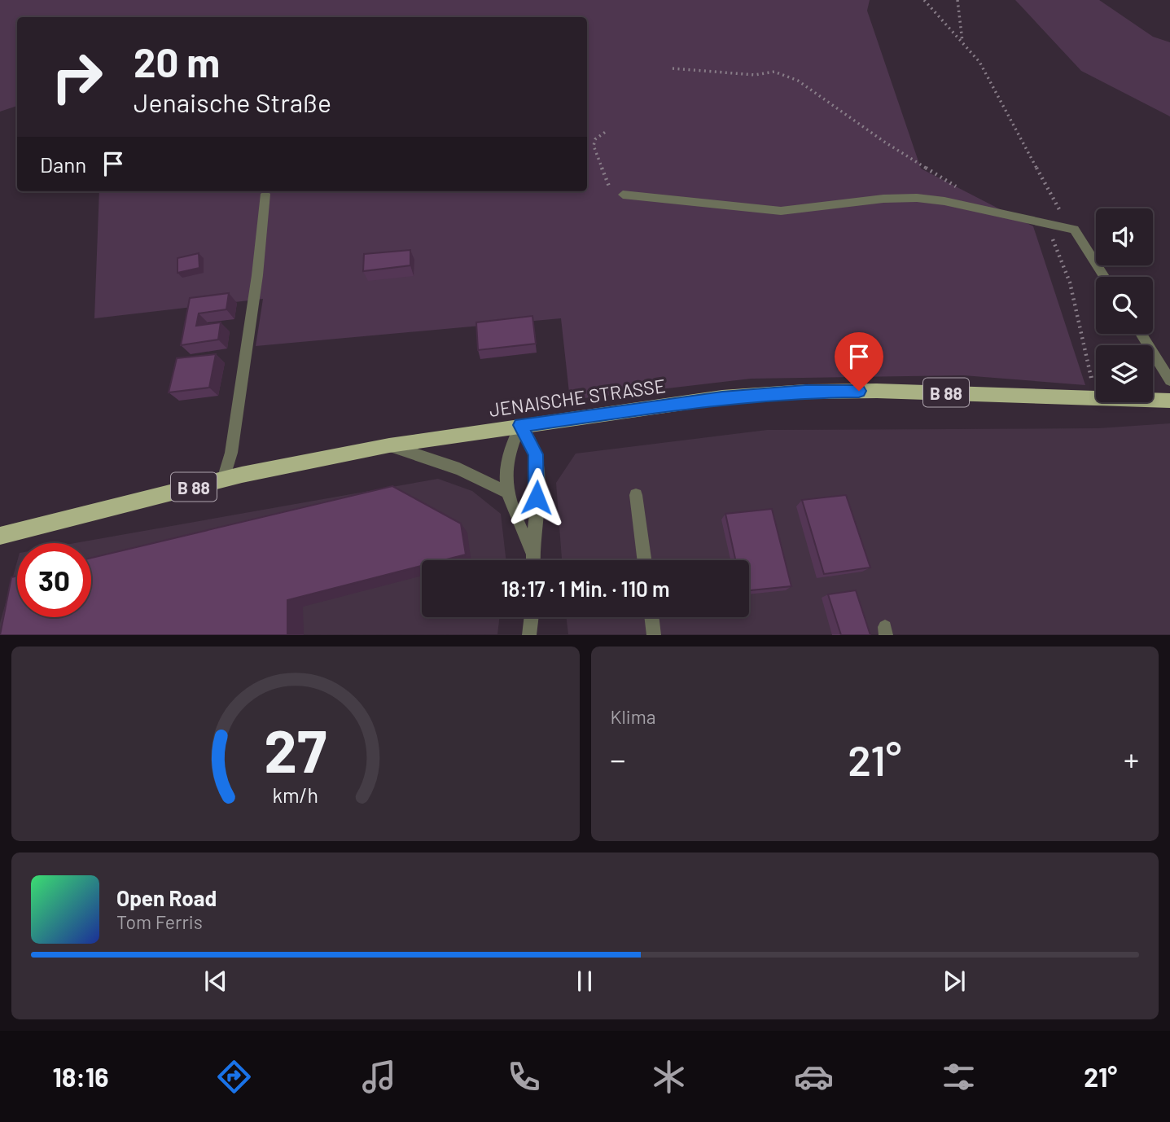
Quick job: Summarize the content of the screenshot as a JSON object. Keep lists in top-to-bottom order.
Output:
{
  "streets": {
    "main road": ["B 88", "JENAISCHE STRASSE"]
  },
  "page": {
    "turn": ["20 m", "Jenaische Straße"],
    "then": "Dann",
    "limit": "30",
    "trip": "18:17 · 1 Min. · 110 m",
    "tile": "Klima",
    "heat": ["−", "21°", "+"],
    "song": ["Open Road", "Tom Ferris"],
    "tabs": ["18:16", "21°"],
    "gauge": ["27", "km/h"]
  }
}
